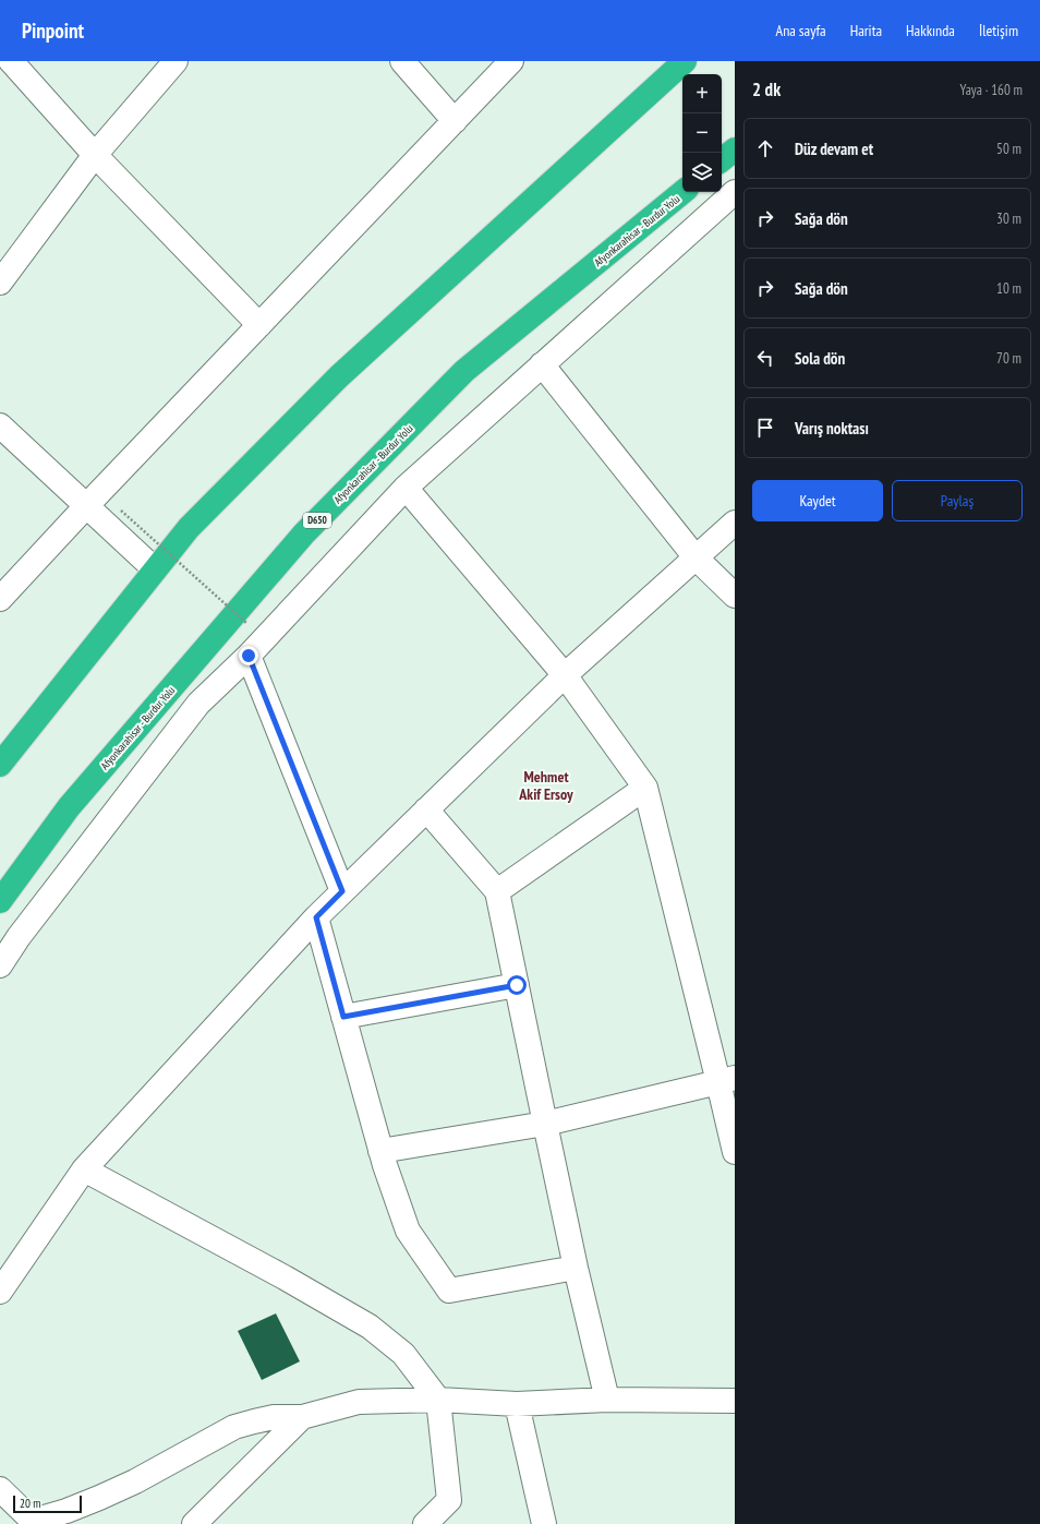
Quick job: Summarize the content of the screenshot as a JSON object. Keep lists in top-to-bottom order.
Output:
{
  "streets": {
    "highway": ["Afyonkarahisar - Burdur Yolu", "D650"]
  },
  "districts": ["Mehmet Akif Ersoy"],
  "scale_bar": "20 m",
  "page": {
    "header": "Pinpoint",
    "nav": [
      "Ana sayfa",
      "Harita",
      "Hakkında",
      "İletişim"
    ],
    "heading": ["2 dk", "Yaya · 160 m"],
    "map_buttons": ["+", "−"],
    "list": [
      ["Düz devam et", "50 m"],
      ["Sağa dön", "30 m"],
      ["Sağa dön", "10 m"],
      ["Sola dön", "70 m"],
      "Varış noktası"
    ],
    "buttons": ["Kaydet", "Paylaş"],
    "scale": "20 m"
  }
}
